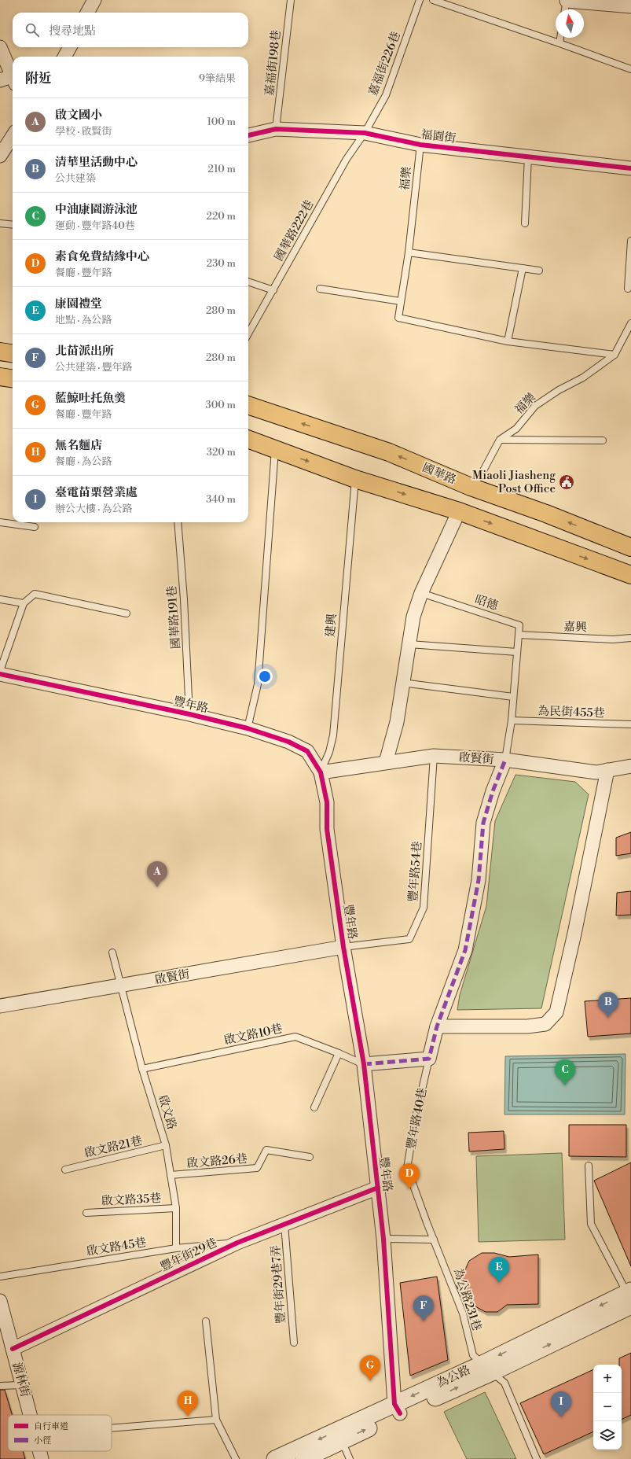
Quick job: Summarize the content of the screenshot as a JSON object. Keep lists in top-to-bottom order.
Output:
{
  "streets": {
    "main road": ["國華路"],
    "street": [
      "福園街",
      "豐年路",
      "啟賢街",
      "豐年街29巷",
      "為公路",
      "源林街"
    ],
    "lane": [
      "嘉福街198巷",
      "嘉福街226巷",
      "福樂",
      "國華路222巷",
      "昭德",
      "國華路191巷",
      "建興",
      "嘉興",
      "為民街455巷",
      "豐年路54巷",
      "啟文路10巷",
      "啟文路",
      "豐年路40巷",
      "啟文路21巷",
      "啟文路26巷",
      "啟文路35巷",
      "啟文路45巷",
      "豐年街29巷7弄",
      "為公路231巷"
    ]
  },
  "crossings": [
    ["嘉福街198巷", "福園街"],
    ["嘉福街226巷", "福園街"],
    ["嘉福街226巷", "國華路222巷"],
    ["福園街", "福樂"],
    ["福園街", "國華路222巷"],
    ["福樂", "國華路"],
    ["昭德", "嘉興"],
    ["昭德", "為民街455巷"],
    ["昭德", "啟賢街"],
    ["國華路191巷", "豐年路"],
    ["建興", "豐年路"],
    ["建興", "啟賢街"],
    ["豐年路", "啟賢街"],
    ["豐年路", "豐年路54巷"],
    ["豐年路", "啟文路10巷"],
    ["豐年路", "豐年街29巷"],
    ["豐年路", "為公路"],
    ["啟賢街", "豐年路54巷"],
    ["啟賢街", "啟文路"],
    ["啟文路10巷", "啟文路"],
    ["啟文路", "啟文路21巷"],
    ["啟文路", "啟文路26巷"],
    ["啟文路", "啟文路35巷"],
    ["啟文路", "啟文路45巷"],
    ["豐年路40巷", "為公路231巷"],
    ["啟文路45巷", "豐年街29巷"],
    ["豐年街29巷", "豐年街29巷7弄"],
    ["豐年街29巷", "源林街"],
    ["為公路231巷", "為公路"]
  ],
  "places": {
    "public building": ["Miaoli Jiasheng Post Office"]
  },
  "legend": ["自行車道", "小徑"],
  "north": "top",
  "page": {
    "search": "搜尋地點",
    "heading": ["附近", "9筆結果"],
    "list": [
      {
        "mark": "A",
        "name": "啟文國小",
        "note": "學校 · 啟賢街",
        "value": "100 m"
      },
      {
        "mark": "B",
        "name": "清華里活動中心",
        "note": "公共建築",
        "value": "210 m"
      },
      {
        "mark": "C",
        "name": "中油康園游泳池",
        "note": "運動 · 豐年路40巷",
        "value": "220 m"
      },
      {
        "mark": "D",
        "name": "素食免費結緣中心",
        "note": "餐廳 · 豐年路",
        "value": "230 m"
      },
      {
        "mark": "E",
        "name": "康園禮堂",
        "note": "地點 · 為公路",
        "value": "280 m"
      },
      {
        "mark": "F",
        "name": "北苗派出所",
        "note": "公共建築 · 豐年路",
        "value": "280 m"
      },
      {
        "mark": "G",
        "name": "藍鯨吐托魚羹",
        "note": "餐廳 · 豐年路",
        "value": "300 m"
      },
      {
        "mark": "H",
        "name": "無名麵店",
        "note": "餐廳 · 為公路",
        "value": "320 m"
      },
      {
        "mark": "I",
        "name": "臺電苗栗營業處",
        "note": "辦公大樓 · 為公路",
        "value": "340 m"
      }
    ],
    "pins": [
      "A",
      "B",
      "C",
      "D",
      "E",
      "F",
      "G",
      "H",
      "I"
    ],
    "map_buttons": ["+", "−"]
  }
}
